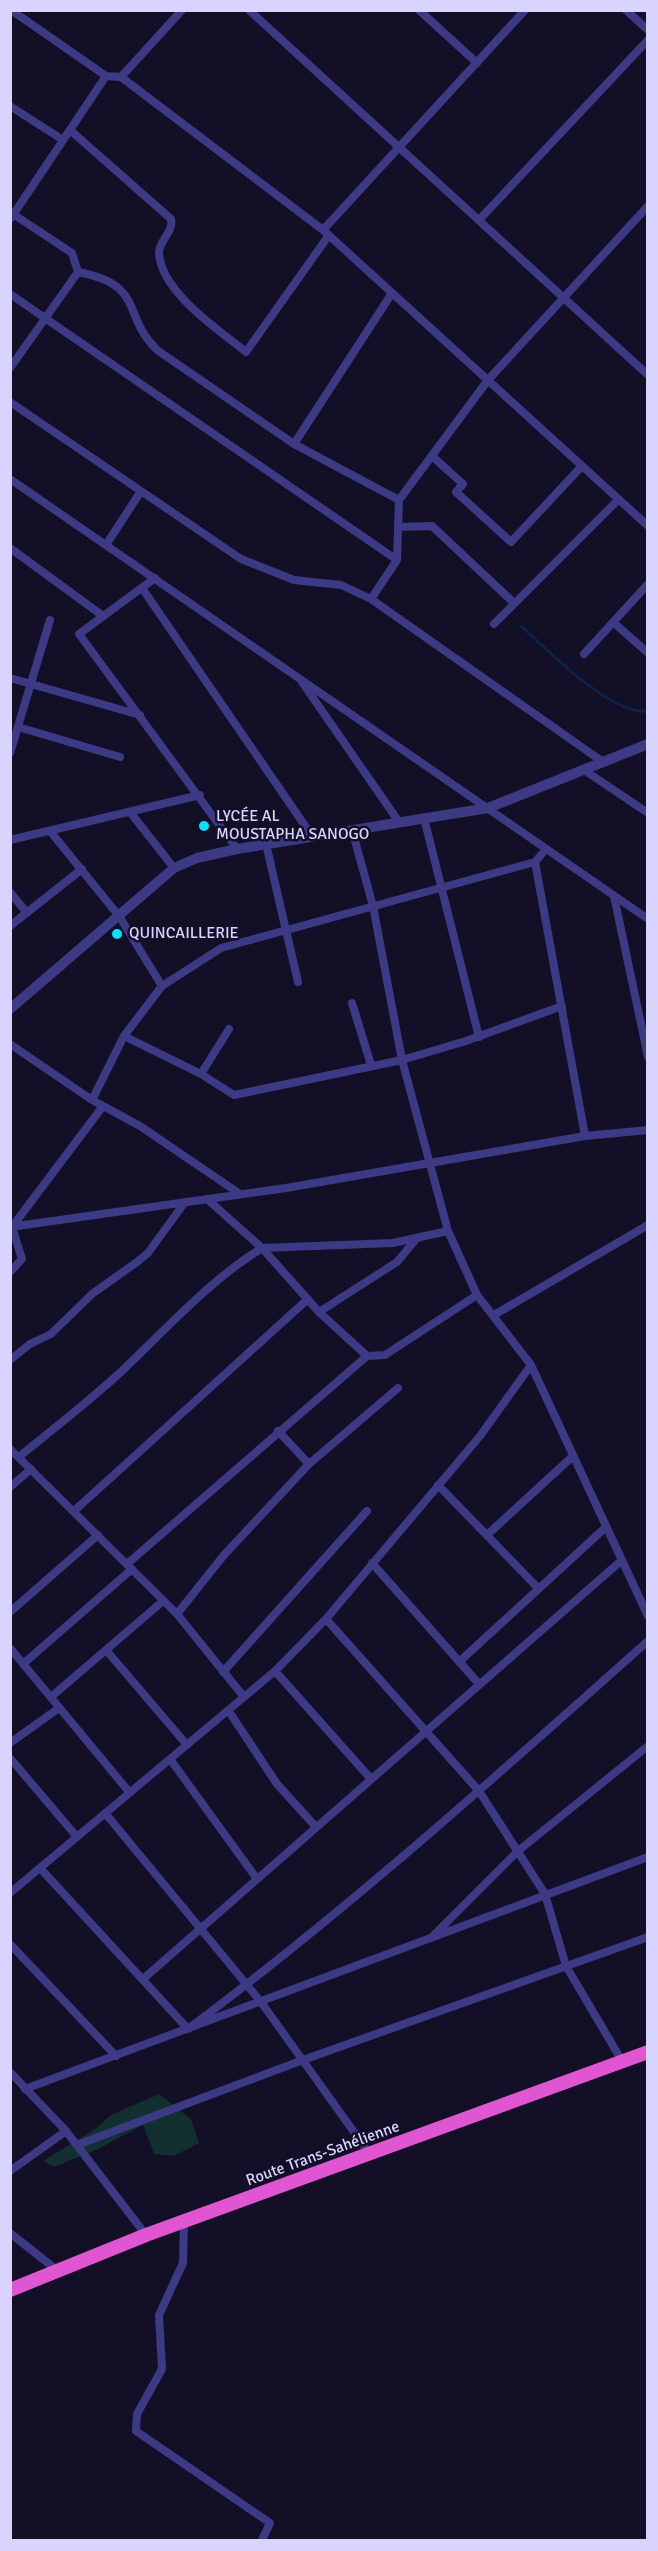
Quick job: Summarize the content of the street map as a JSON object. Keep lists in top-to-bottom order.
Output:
{
  "streets": {
    "highway": ["Route Trans-Sahélienne"]
  },
  "places": ["LYCÉE AL MOUSTAPHA SANOGO", "QUINCAILLERIE"]
}
